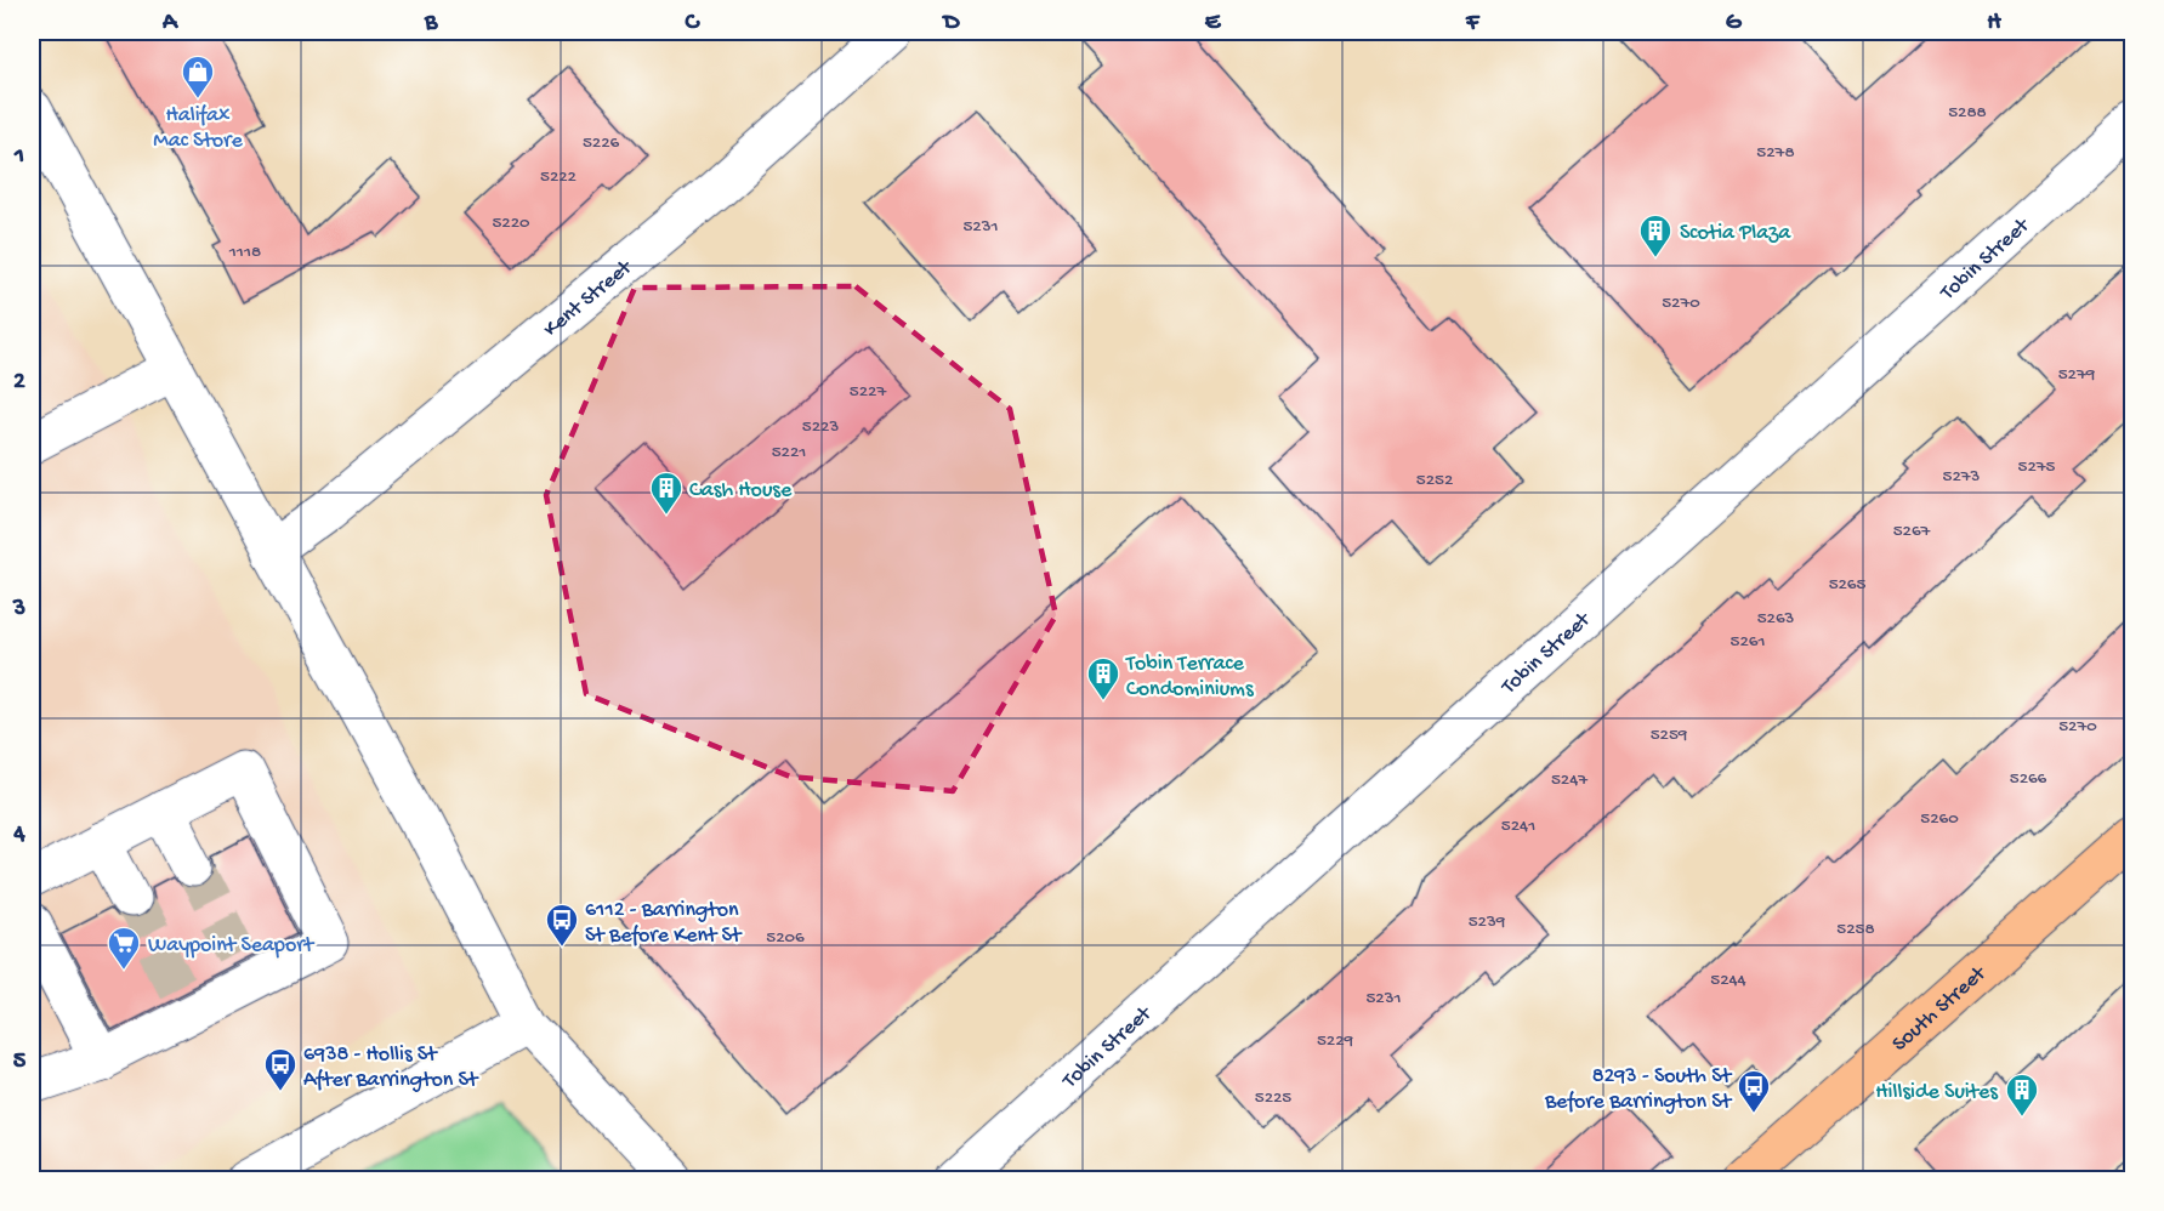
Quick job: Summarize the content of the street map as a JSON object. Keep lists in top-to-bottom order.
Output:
{
  "streets": {
    "main road": ["South Street"],
    "street": ["Tobin Street", "Kent Street"]
  },
  "places": {
    "shop": ["Halifax Mac Store"],
    "building": [
      "Scotia Plaza",
      "Cash House",
      "Tobin Terrace Condominiums",
      "Hillside Suites"
    ],
    "bus stop": ["6112 - Barrington St Before Kent St", "6938 - Hollis St After Barrington St", "8293 - South St Before Barrington St"],
    "supermarket": ["Waypoint Seaport"]
  },
  "house_numbers": [
    "5288",
    "5226",
    "5278",
    "5222",
    "5220",
    "5231",
    "1118",
    "5270",
    "5279",
    "5227",
    "5223",
    "5221",
    "5275",
    "5273",
    "5252",
    "5267",
    "5265",
    "5263",
    "5261",
    "5270",
    "5259",
    "5266",
    "5247",
    "5260",
    "5241",
    "5239",
    "5258",
    "5206",
    "5244",
    "5231",
    "5229",
    "5225"
  ],
  "grid": {
    "columns": [
      "A",
      "B",
      "C",
      "D",
      "E",
      "F",
      "G",
      "H"
    ],
    "rows": [
      "1",
      "2",
      "3",
      "4",
      "5"
    ]
  }
}
